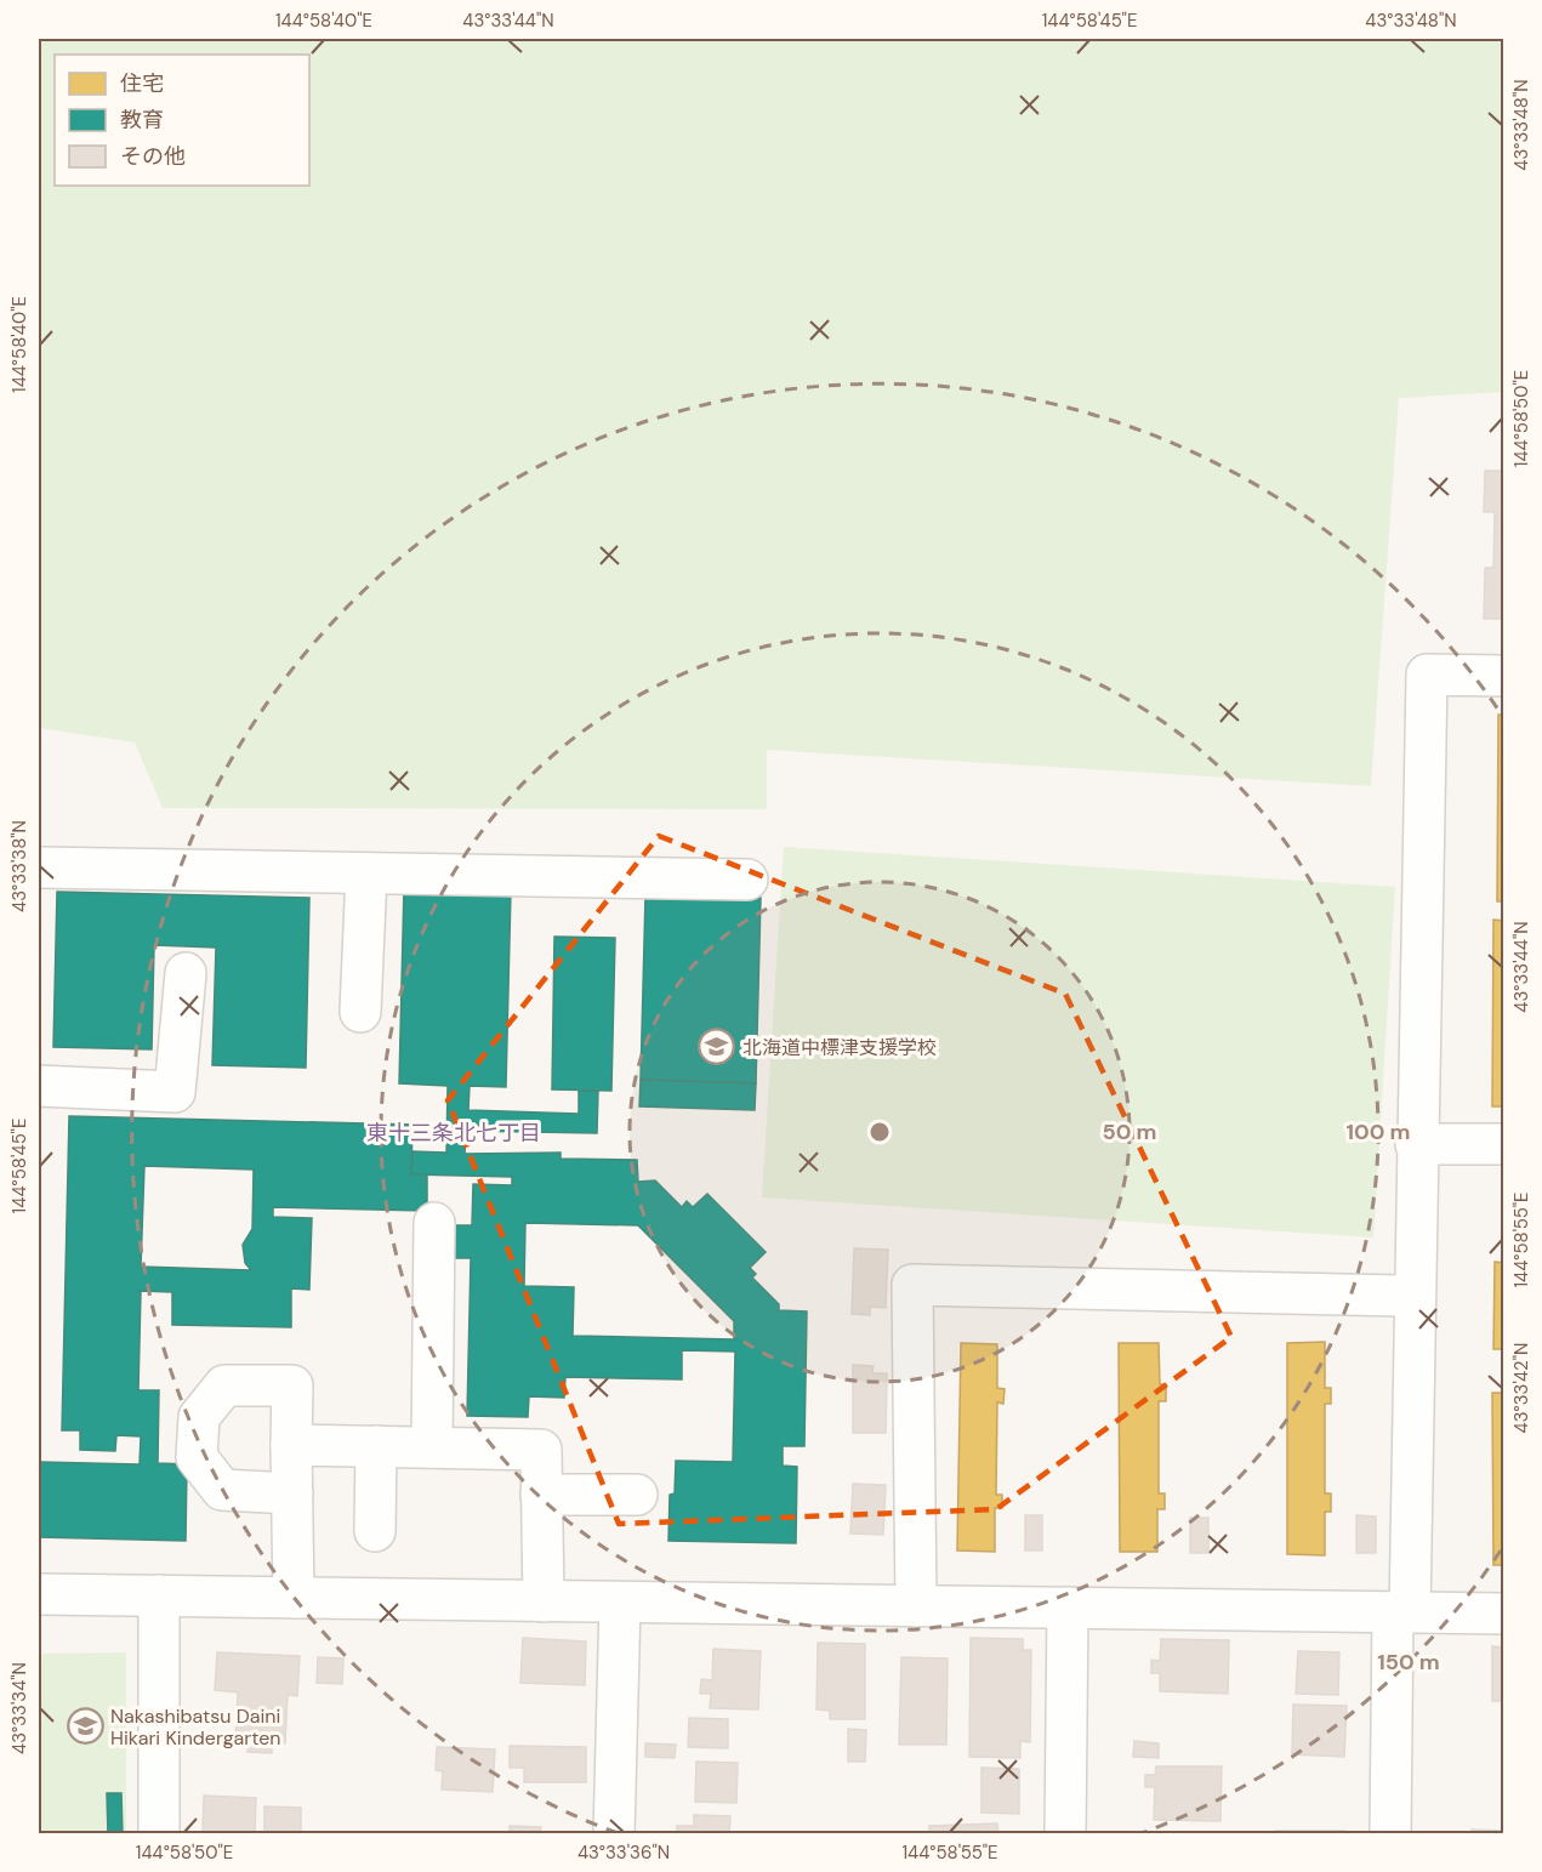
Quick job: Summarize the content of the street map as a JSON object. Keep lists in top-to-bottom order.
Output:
{
  "districts": ["東十三条北七丁目"],
  "places": {
    "school or university": ["北海道中標津支援学校", "Nakashibatsu Daini Hikari Kindergarten"]
  },
  "legend": ["住宅", "教育", "その他"],
  "coordinates": [
    "144°58'40\"E",
    "43°33'44\"N",
    "144°58'45\"E",
    "43°33'48\"N",
    "144°58'50\"E",
    "43°33'38\"N",
    "144°58'55\"E",
    "43°33'42\"N",
    "43°33'34\"N",
    "43°33'36\"N"
  ],
  "rings": ["50 m", "100 m", "150 m"]
}
